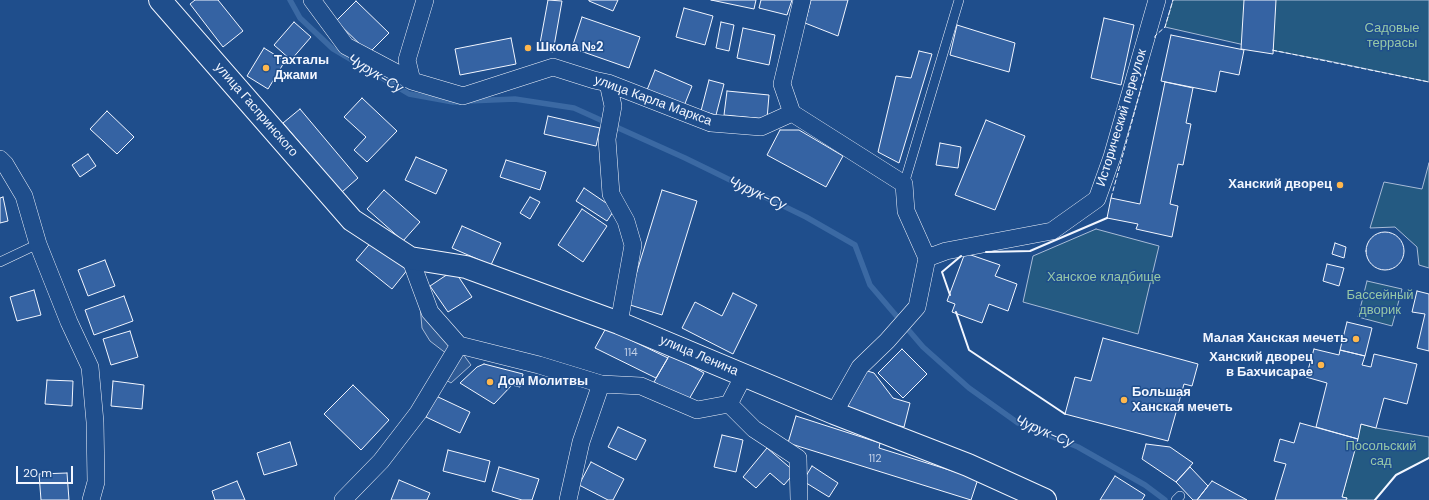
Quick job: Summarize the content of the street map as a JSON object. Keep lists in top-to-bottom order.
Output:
{
  "streets": {
    "main road": ["улица Гаспринского", "улица Ленина"],
    "street": ["улица Карла Маркса", "Исторический переулок"]
  },
  "crossings": [
    ["улица Гаспринского", "улица Ленина"]
  ],
  "water": ["Чурук-Су"],
  "parks": [
    "Садовые террасы",
    "Ханское кладбище",
    "Бассейный дворик",
    "Посольский сад"
  ],
  "places": [
    "Школа №2",
    "Тахталы Джами",
    "Ханский дворец",
    "Малая Ханская мечеть",
    "Ханский дворец в Бахчисарае",
    "Дом Молитвы",
    "Большая Ханская мечеть"
  ],
  "house_numbers": ["114", "112"],
  "scale_bar": "20 m"
}
